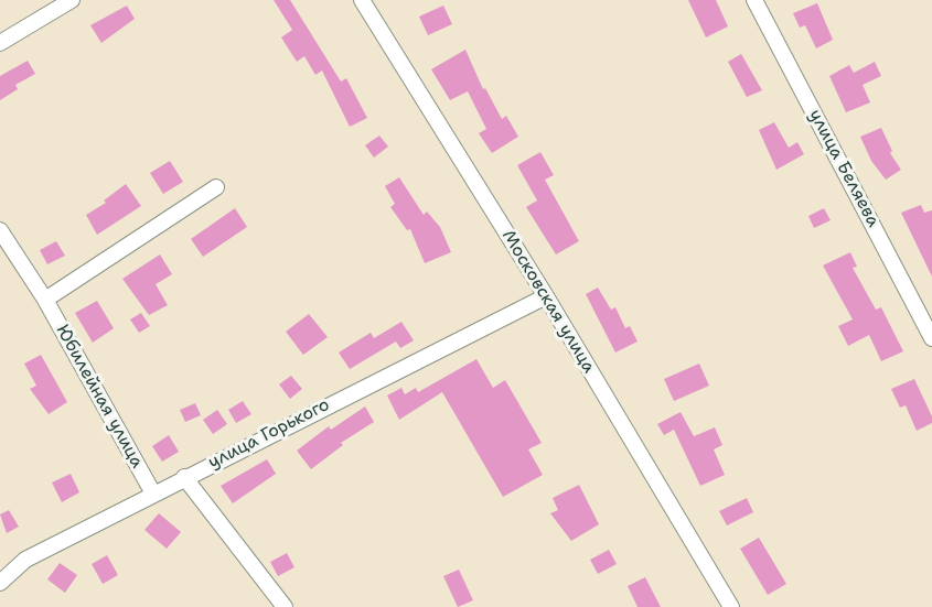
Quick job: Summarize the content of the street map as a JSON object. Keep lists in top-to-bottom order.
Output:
{
  "streets": {
    "street": [
      "улица Беляева",
      "Московская улица",
      "Юбилейная улица",
      "улица Горького"
    ]
  },
  "crossings": [
    ["Московская улица", "улица Горького"],
    ["Юбилейная улица", "улица Горького"]
  ]
}
